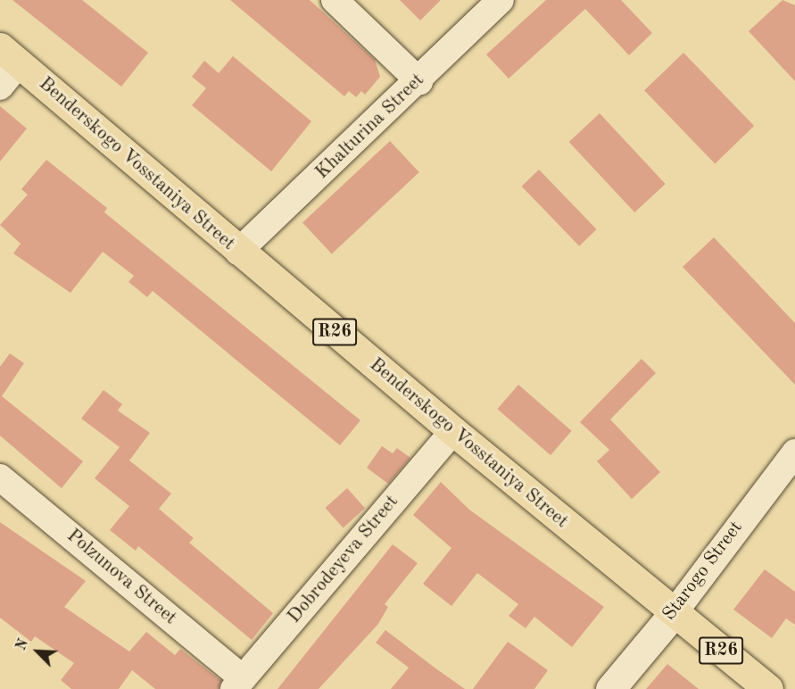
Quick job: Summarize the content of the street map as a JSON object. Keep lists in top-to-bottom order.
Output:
{
  "streets": {
    "main road": ["Benderskogo Vosstaniya Street", "R26"],
    "street": [
      "Khalturina Street",
      "Dobrodeyeva Street",
      "Starogo Street",
      "Polzunova Street"
    ]
  },
  "crossings": [
    ["Khalturina Street", "Benderskogo Vosstaniya Street"],
    ["Benderskogo Vosstaniya Street", "Dobrodeyeva Street"],
    ["Benderskogo Vosstaniya Street", "Starogo Street"],
    ["Dobrodeyeva Street", "Polzunova Street"]
  ],
  "north": "top left"
}
